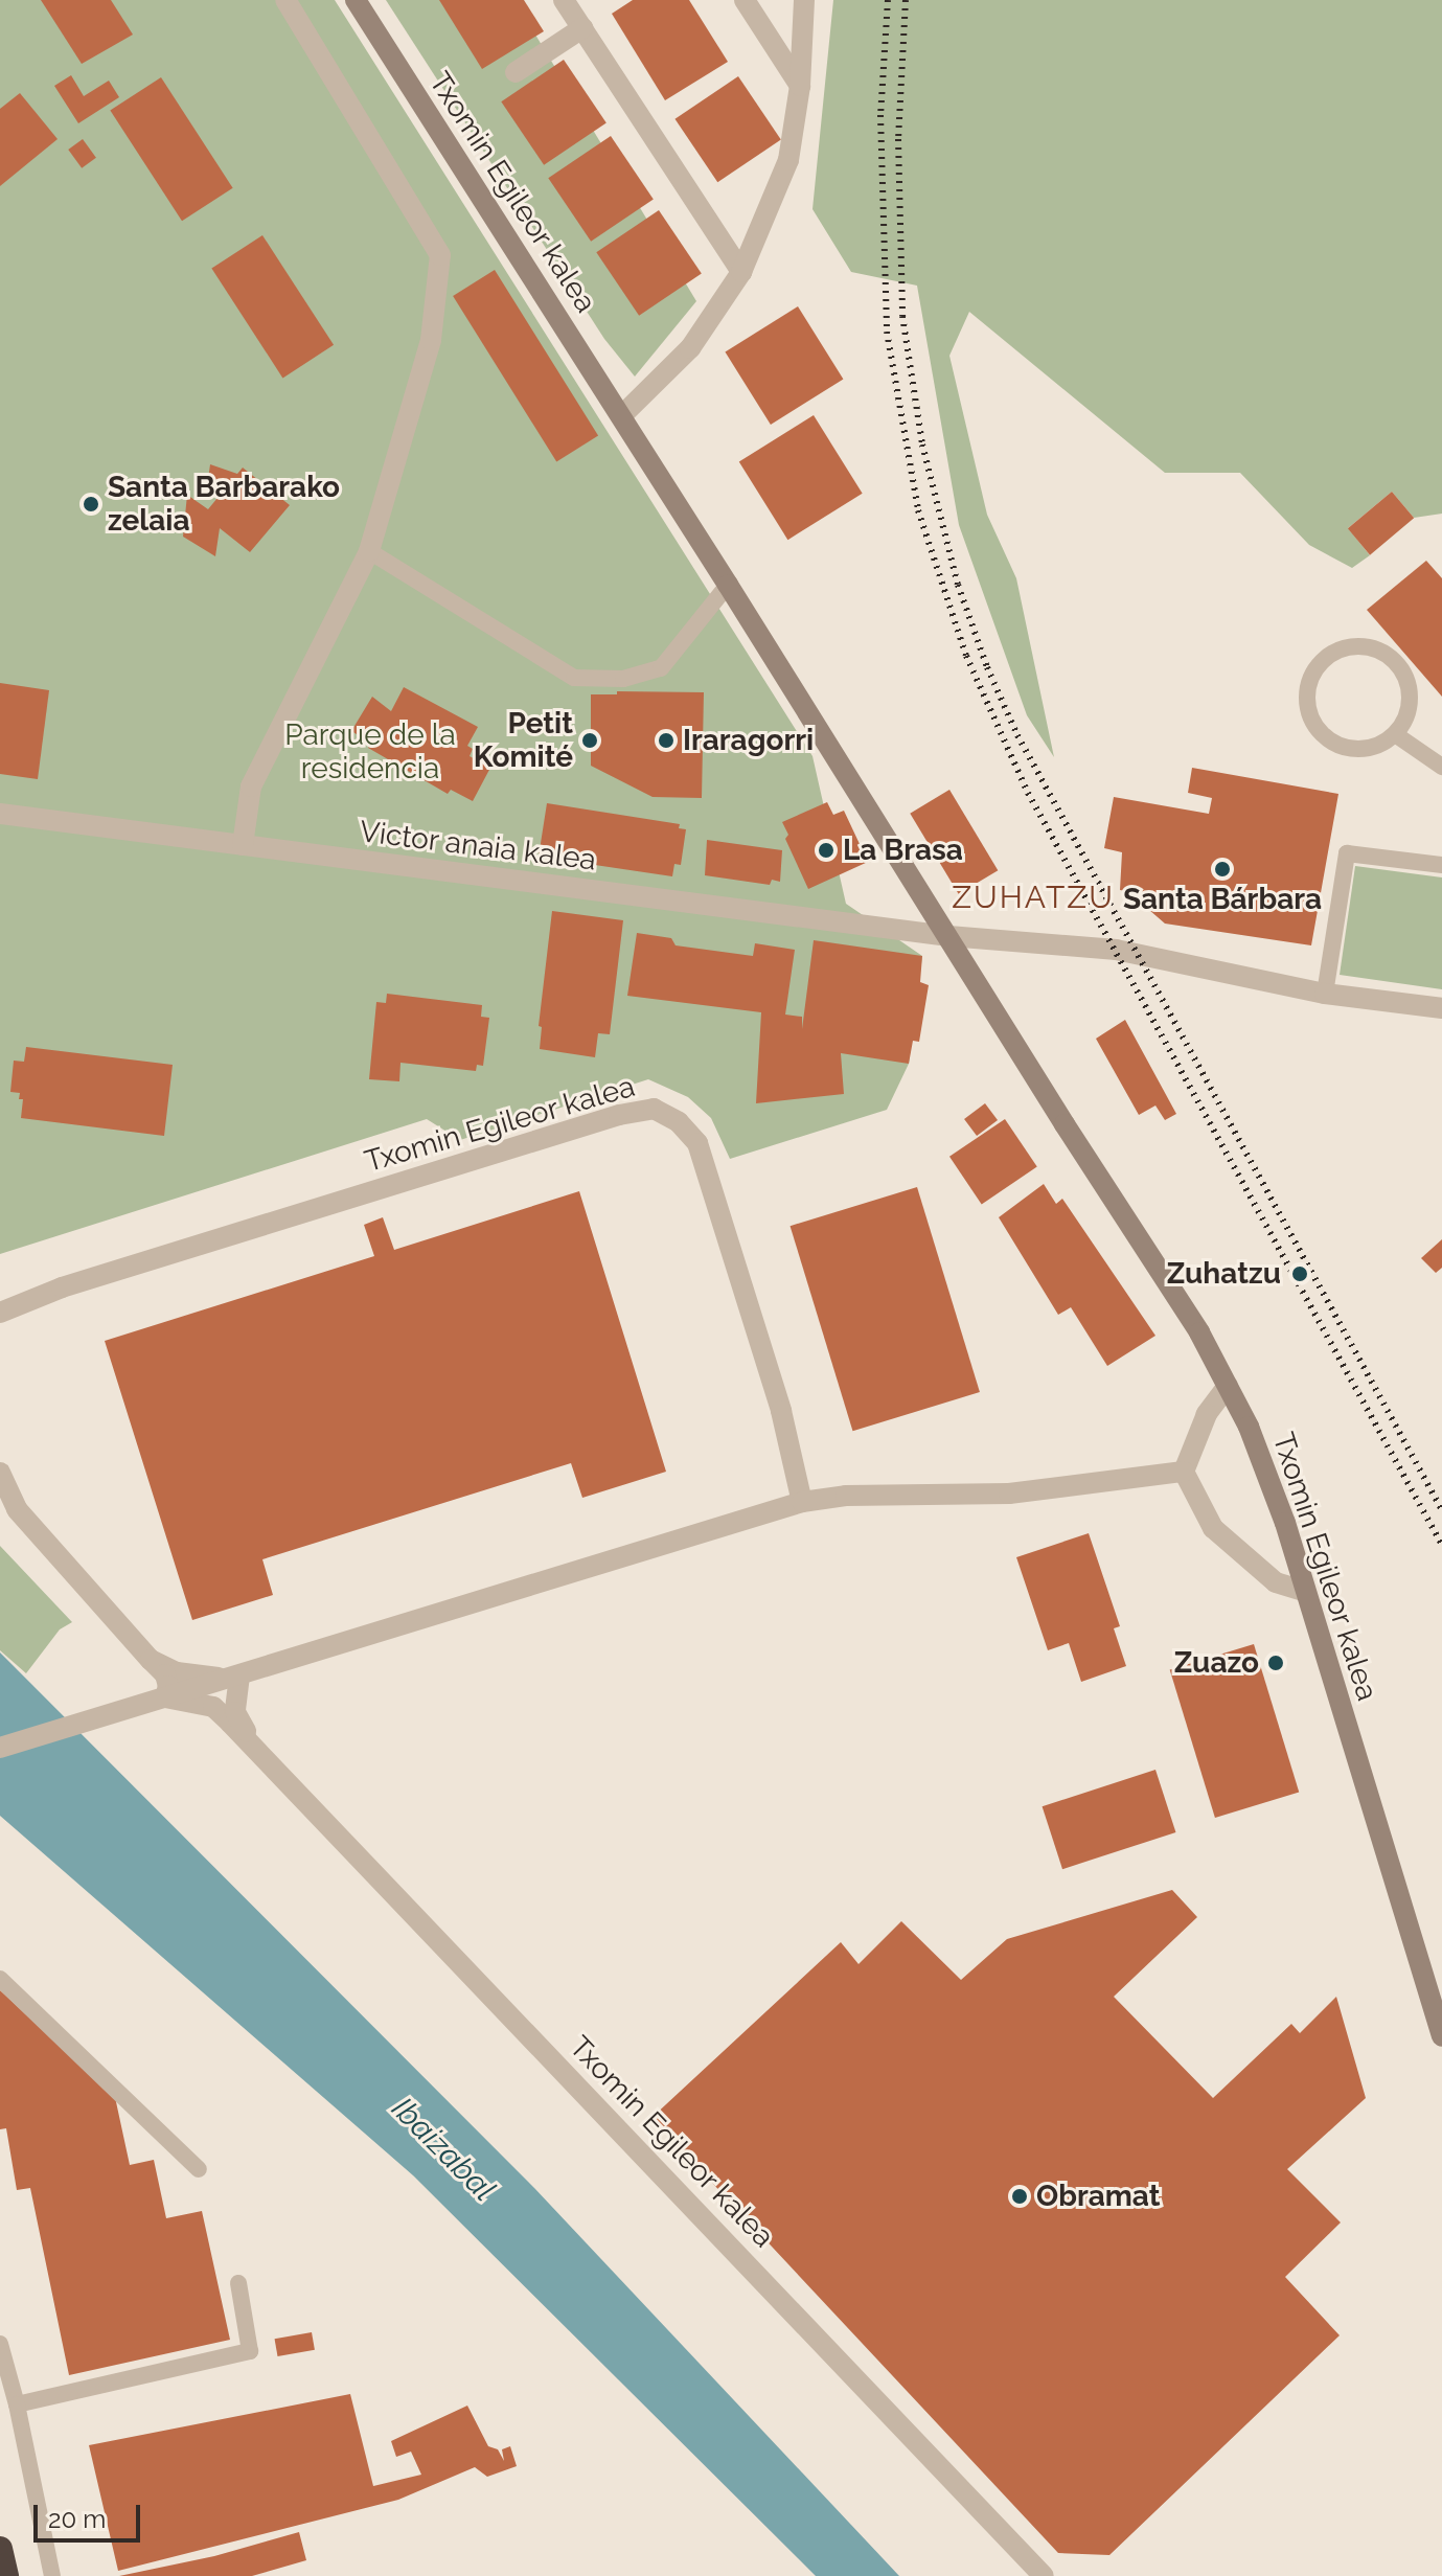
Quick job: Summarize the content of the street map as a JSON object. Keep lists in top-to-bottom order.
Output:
{
  "streets": {
    "street": ["Txomin Egileor kalea", "Victor anaia kalea"]
  },
  "crossings": [
    ["Txomin Egileor kalea", "Victor anaia kalea"]
  ],
  "districts": ["ZUHATZU"],
  "water": ["Ibaizabal"],
  "parks": ["Parque de la residencia"],
  "places": [
    "Santa Barbarako zelaia",
    "Petit Komité",
    "Iraragorri",
    "La Brasa",
    "Santa Bárbara",
    "Zuhatzu",
    "Zuazo",
    "Obramat"
  ],
  "scale_bar": "20 m"
}
